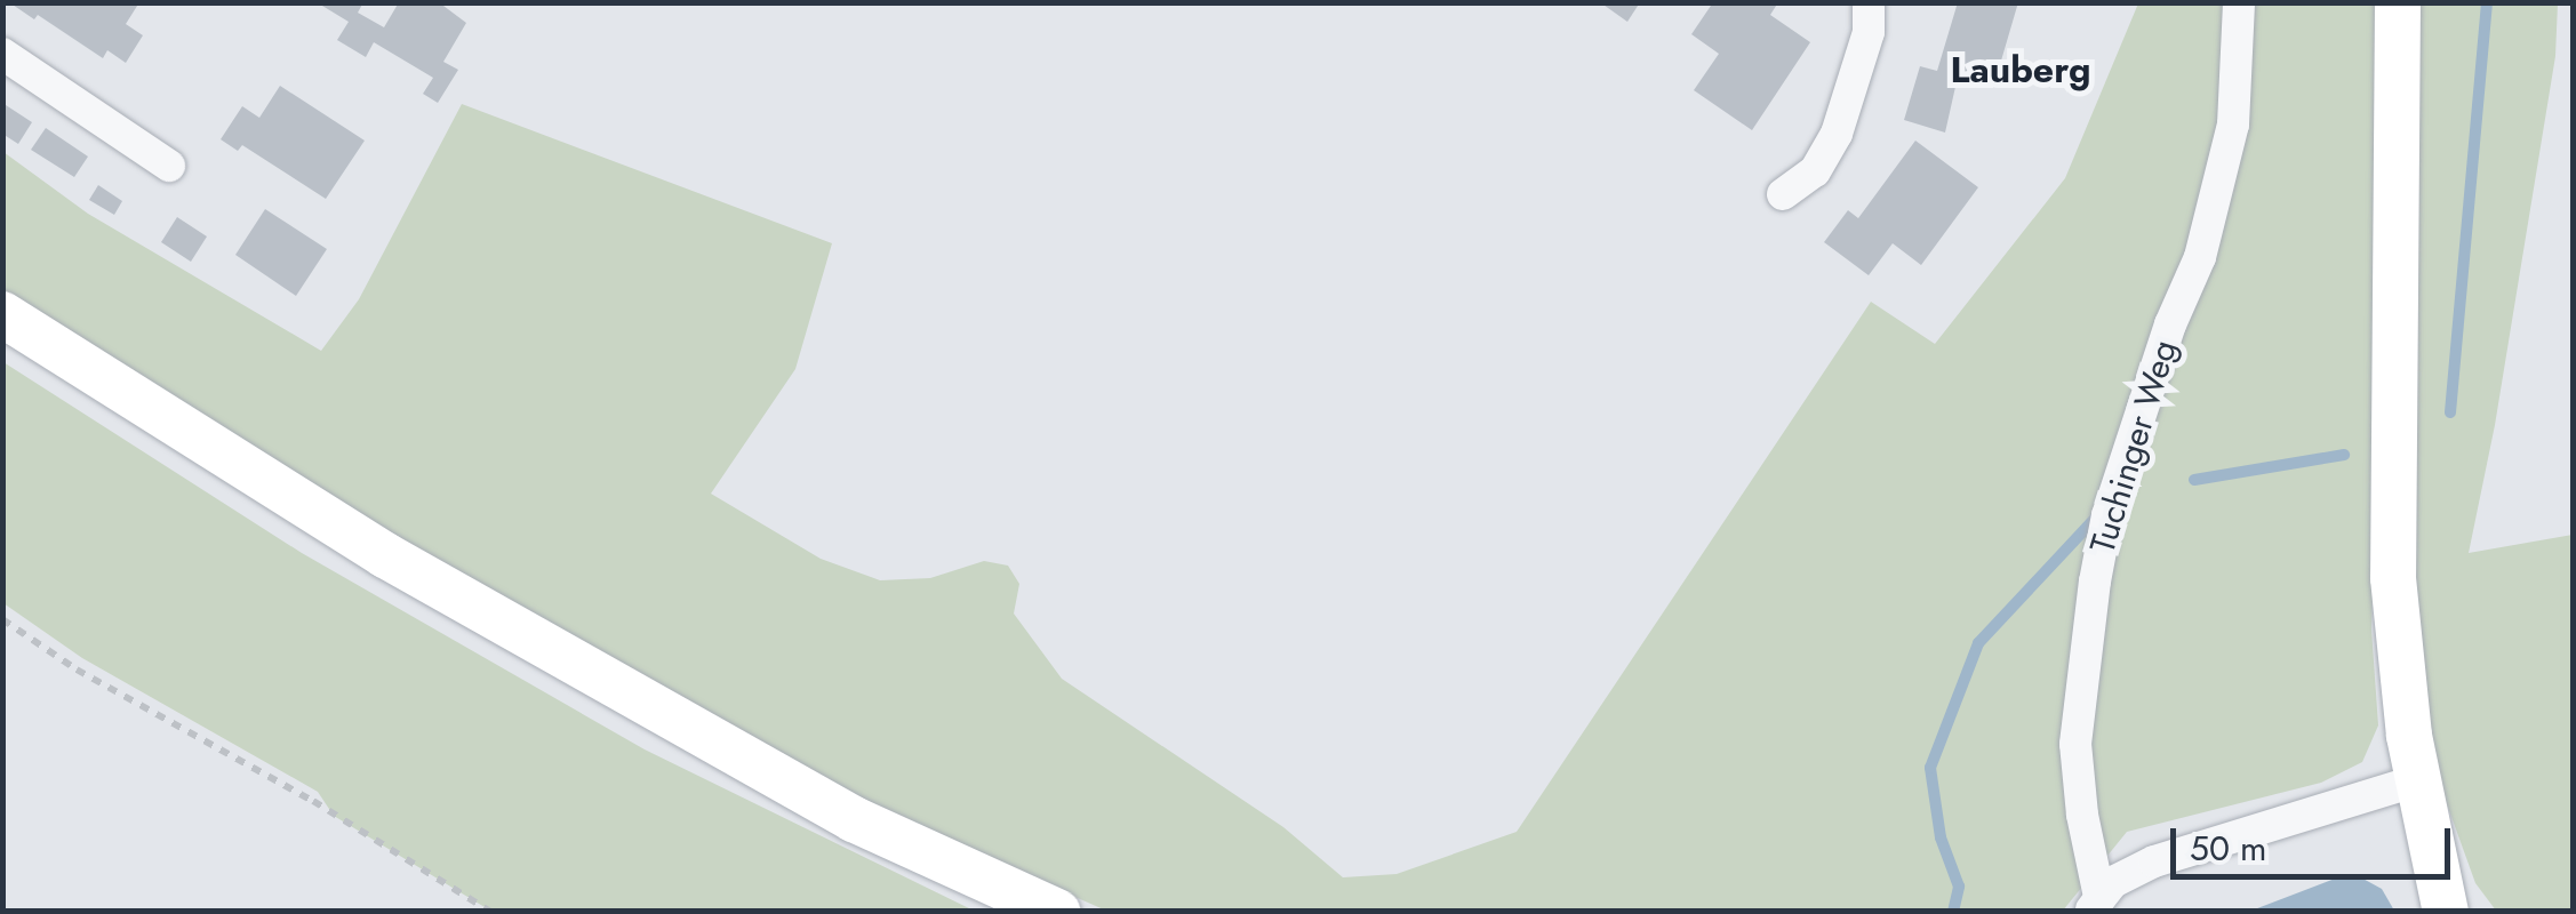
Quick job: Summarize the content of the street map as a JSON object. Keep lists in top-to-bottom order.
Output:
{
  "streets": {
    "street": ["Tuchinger Weg"]
  },
  "districts": ["Lauberg"],
  "scale_bar": "50 m"
}
